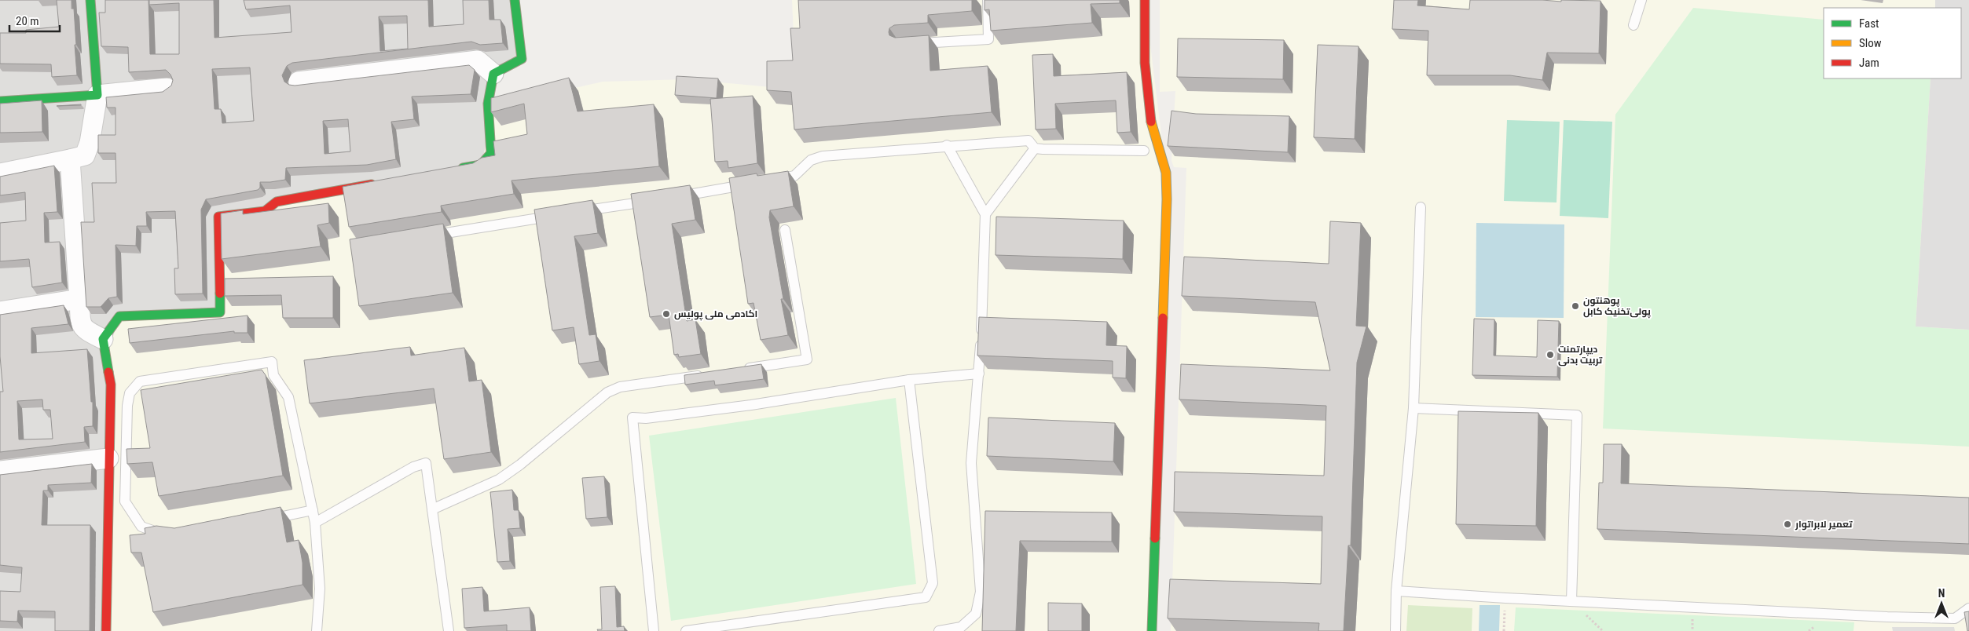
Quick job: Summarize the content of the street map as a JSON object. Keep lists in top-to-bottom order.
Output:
{
  "places": [
    "پوهنتون پولی‌تخنیک کابل",
    "اکادمی ملی پولیس",
    "دیپارتمنت تربیت بدنی",
    "تعمیر لابراتوار"
  ],
  "legend": ["Fast", "Slow", "Jam"],
  "scale_bar": "20 m",
  "north": "top"
}
